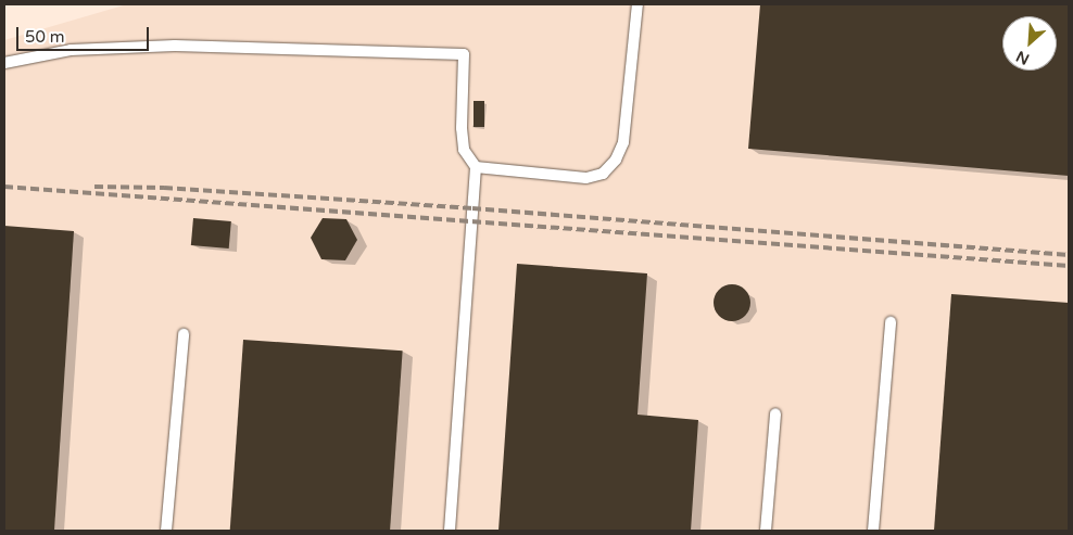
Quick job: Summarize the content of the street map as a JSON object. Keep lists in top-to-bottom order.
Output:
{
  "scale_bar": "50 m",
  "north": "bottom left"
}
